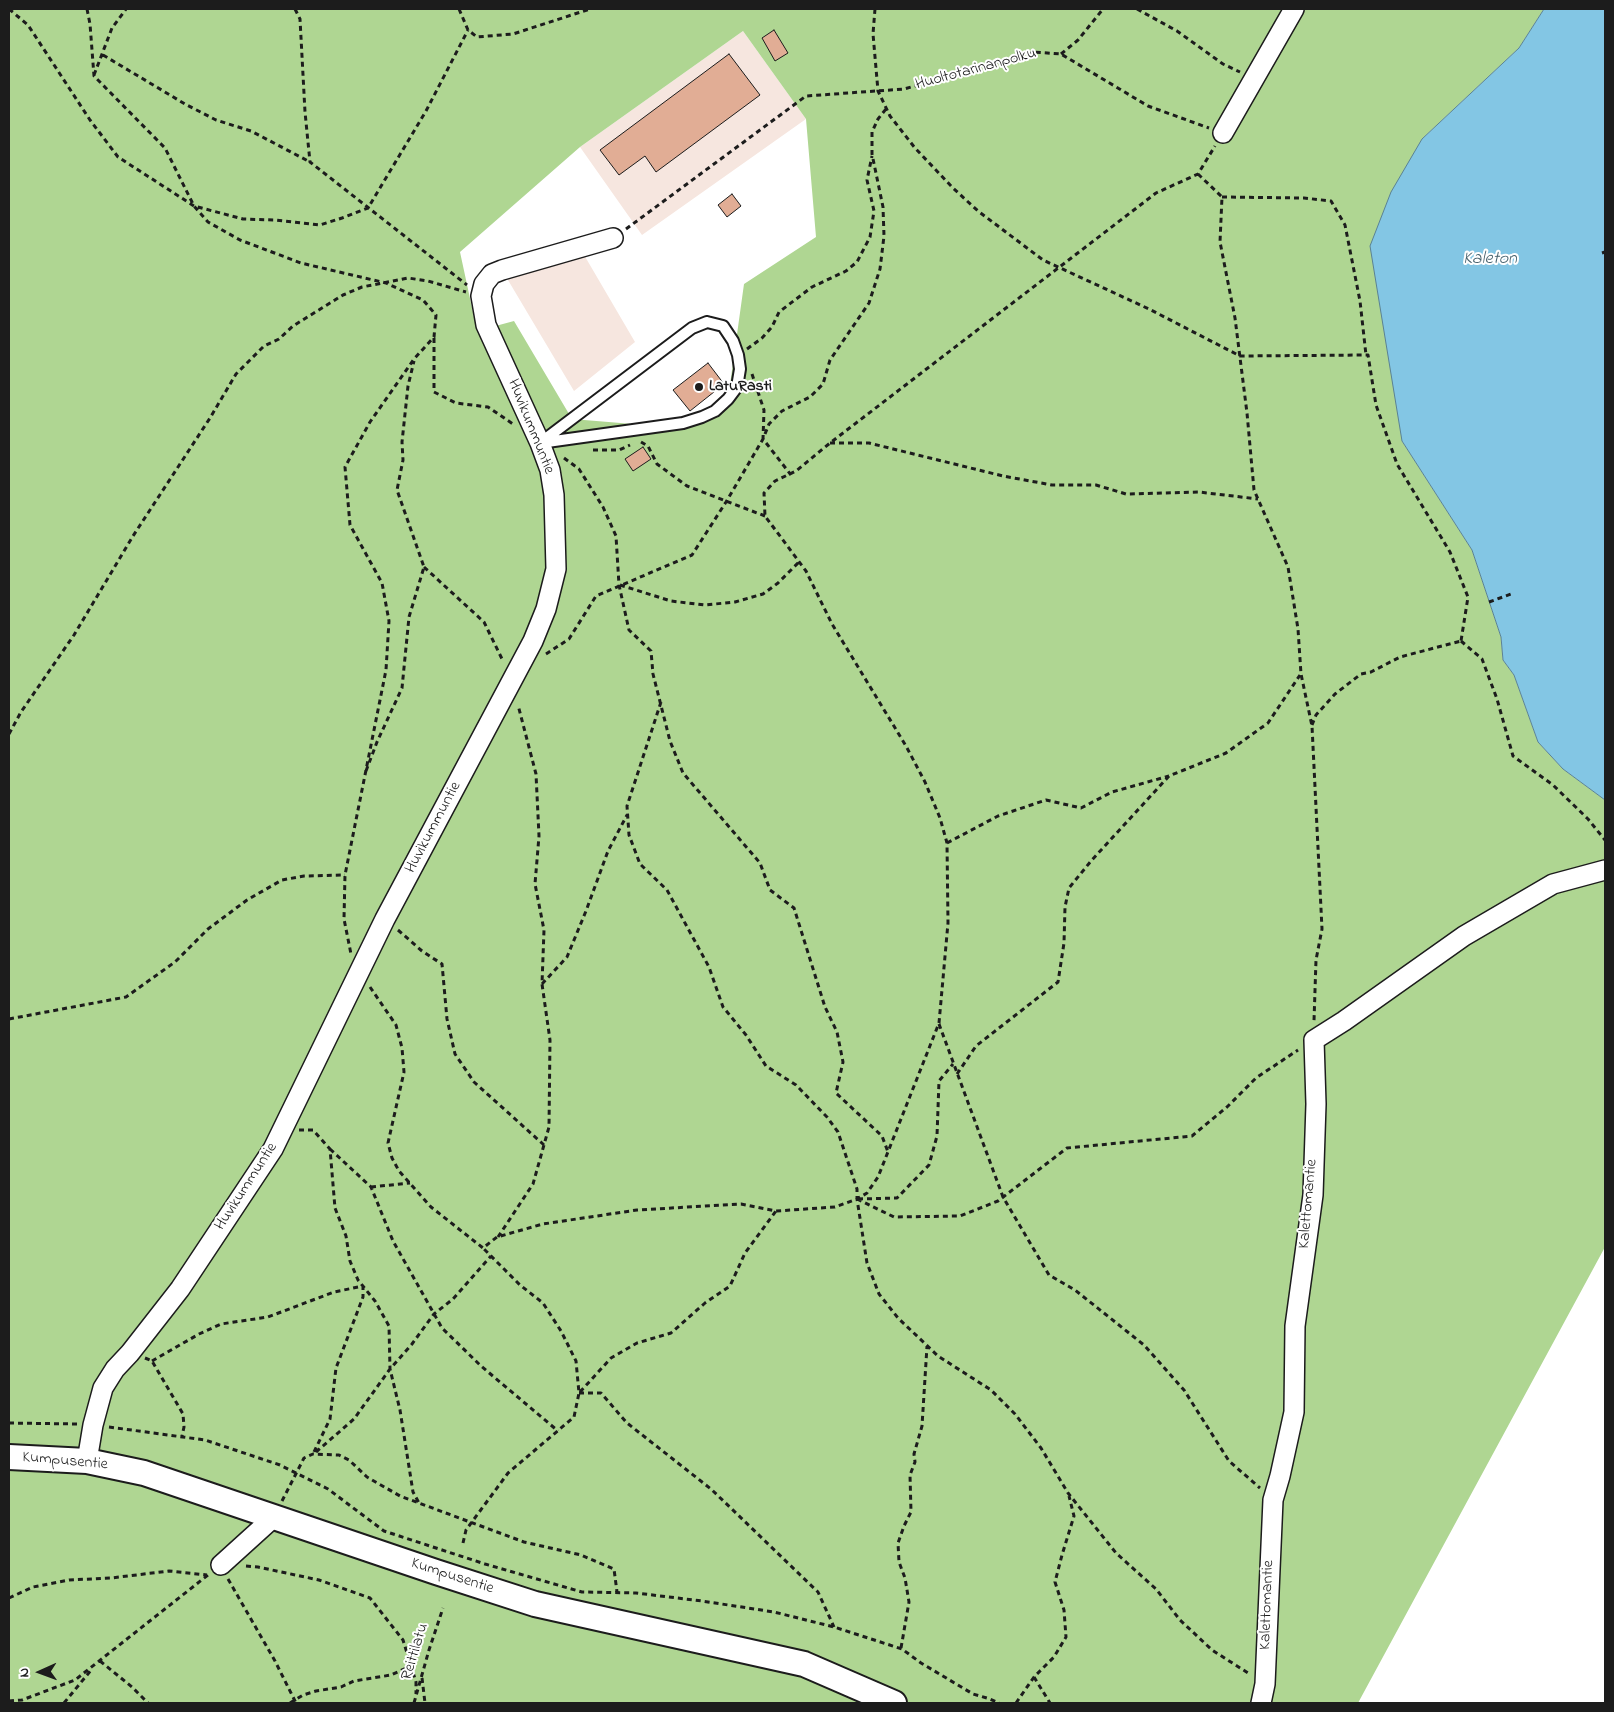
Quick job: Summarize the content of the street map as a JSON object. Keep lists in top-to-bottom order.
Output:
{
  "streets": {
    "street": ["Huvikummuntie", "Kalettomantie", "Kumpusentie"],
    "path": ["Huoltotarinanpolku", "Reittilatu"]
  },
  "crossings": [
    ["Huvikummuntie", "Kumpusentie"]
  ],
  "water": ["Kaleton"],
  "places": ["LatuRasti"],
  "north": "left"
}
